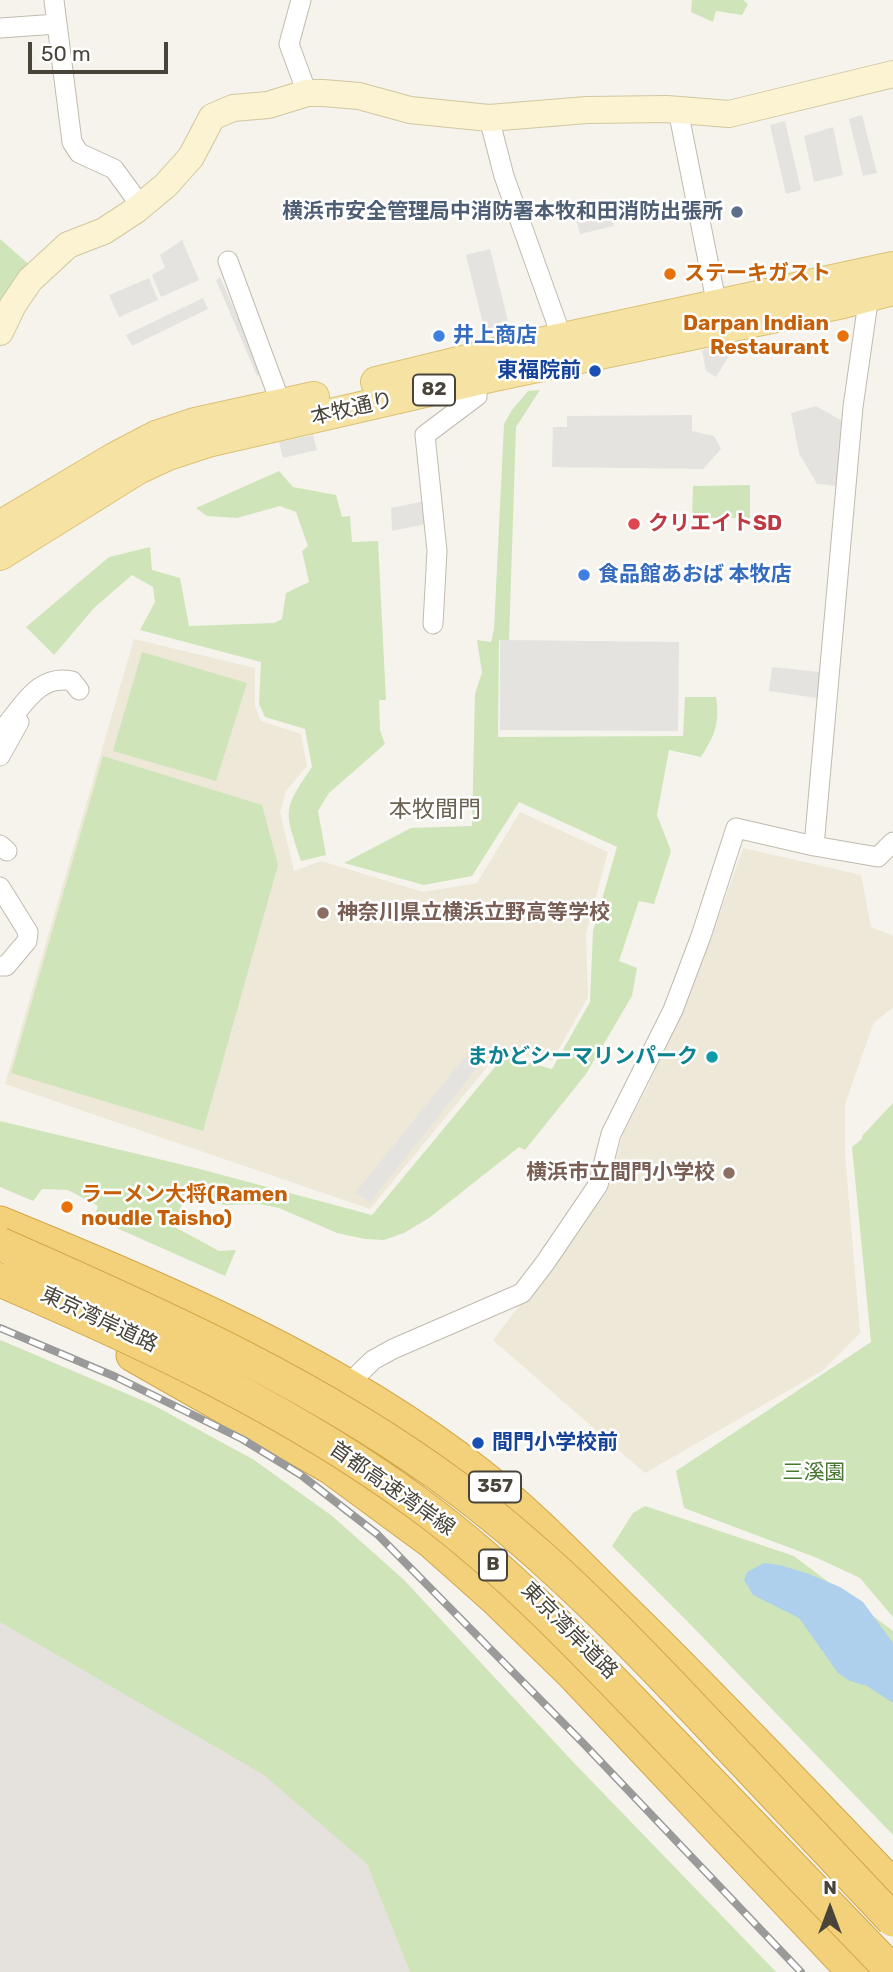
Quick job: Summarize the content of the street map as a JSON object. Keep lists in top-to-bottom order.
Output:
{
  "streets": {
    "highway": [
      "東京湾岸道路",
      "357",
      "首都高速湾岸線",
      "B"
    ],
    "main road": ["82", "本牧通り"]
  },
  "crossings": [
    ["東京湾岸道路", "首都高速湾岸線"]
  ],
  "districts": ["本牧間門"],
  "parks": ["三溪園"],
  "places": [
    "横浜市安全管理局中消防署本牧和田消防出張所",
    "ステーキガスト",
    "井上商店",
    "Darpan Indian Restaurant",
    "東福院前",
    "クリエイトSD",
    "食品館あおば 本牧店",
    "神奈川県立横浜立野高等学校",
    "まかどシーマリンパーク",
    "横浜市立間門小学校",
    "ラーメン大将(Ramen noudle Taisho)",
    "間門小学校前"
  ],
  "scale_bar": "50 m",
  "north": "top"
}
